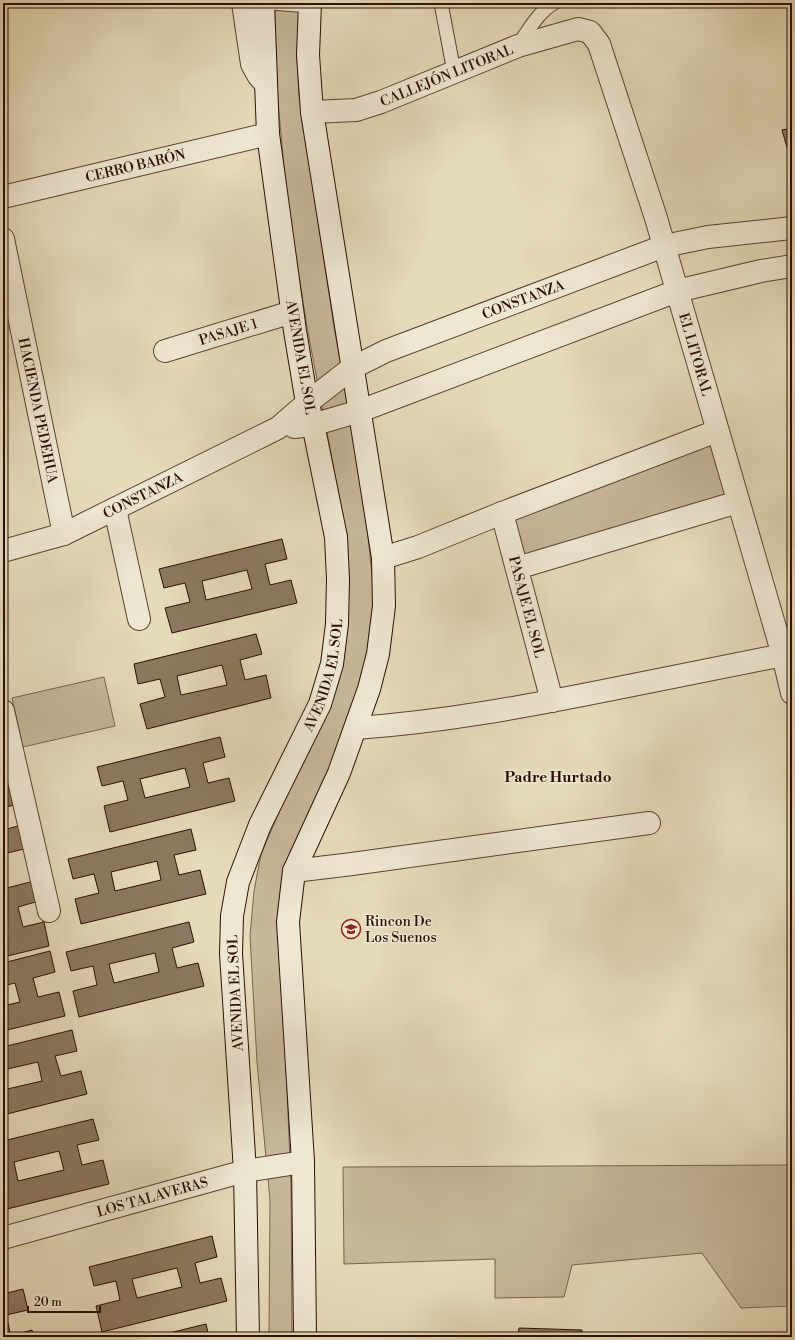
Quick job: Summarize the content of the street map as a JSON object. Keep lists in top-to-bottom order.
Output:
{
  "streets": {
    "street": [
      "CALLEJÓN LITORAL",
      "CERRO BARÓN",
      "CONSTANZA",
      "PASAJE 1",
      "EL LITORAL",
      "AVENIDA EL SOL",
      "HACIENDA PEDEHUA",
      "PASAJE EL SOL",
      "LOS TALAVERAS"
    ]
  },
  "crossings": [
    ["CALLEJÓN LITORAL", "EL LITORAL"],
    ["CERRO BARÓN", "AVENIDA EL SOL"],
    ["CONSTANZA", "EL LITORAL"],
    ["CONSTANZA", "AVENIDA EL SOL"],
    ["CONSTANZA", "HACIENDA PEDEHUA"],
    ["PASAJE 1", "AVENIDA EL SOL"],
    ["AVENIDA EL SOL", "LOS TALAVERAS"]
  ],
  "districts": ["Padre Hurtado"],
  "places": {
    "school or university": ["Rincon De Los Suenos"]
  },
  "scale_bar": "20 m"
}
